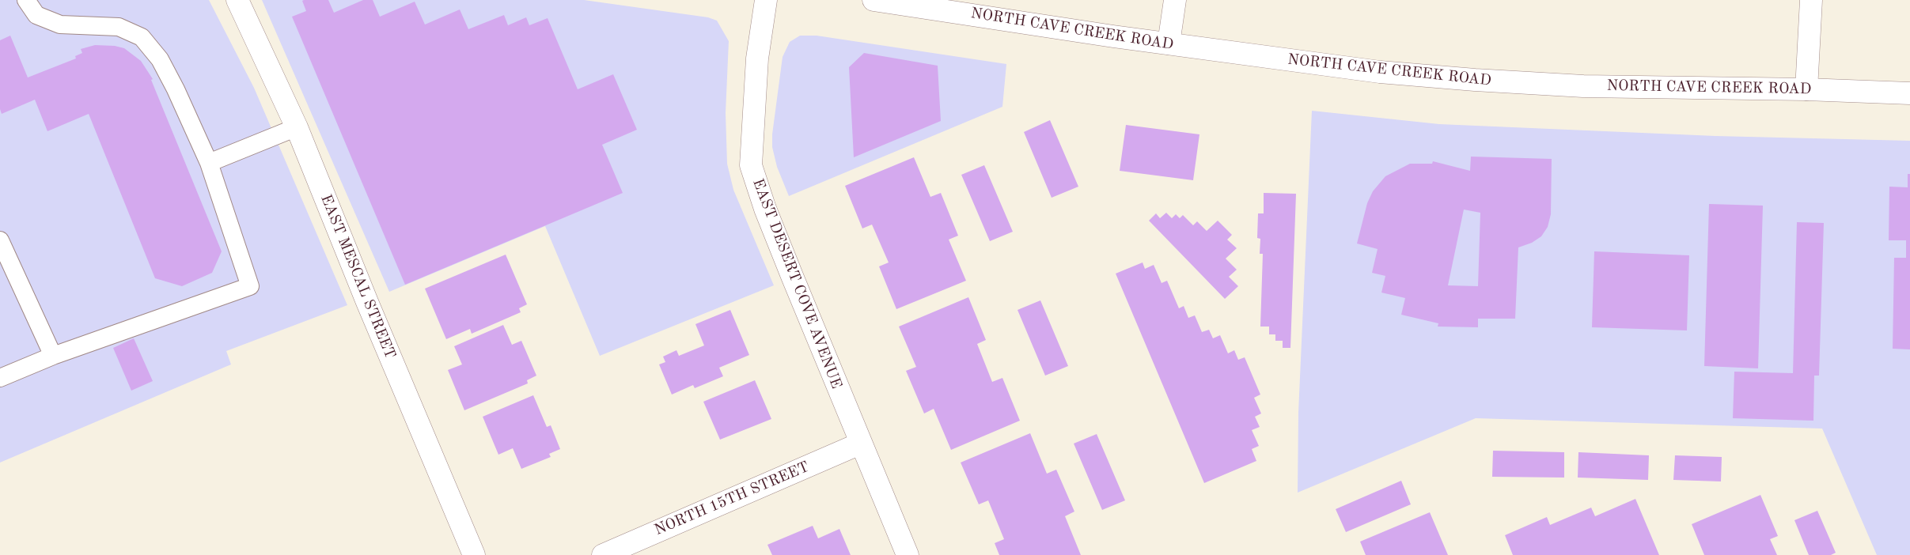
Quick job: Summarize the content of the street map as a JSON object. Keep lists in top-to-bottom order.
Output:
{
  "streets": {
    "street": [
      "NORTH CAVE CREEK ROAD",
      "EAST MESCAL STREET",
      "EAST DESERT COVE AVENUE",
      "NORTH 15TH STREET"
    ]
  },
  "crossings": [
    ["EAST DESERT COVE AVENUE", "NORTH 15TH STREET"]
  ]
}
